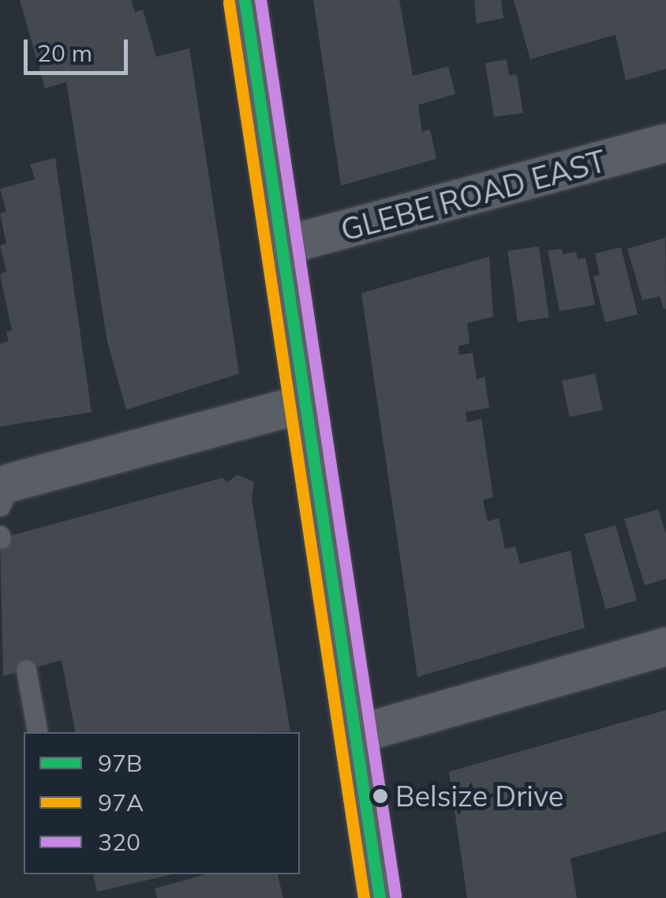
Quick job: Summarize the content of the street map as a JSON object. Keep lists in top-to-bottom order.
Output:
{
  "streets": {
    "street": ["GLEBE ROAD EAST"]
  },
  "places": ["Belsize Drive"],
  "lines": ["transit line 97B", "transit line 320", "transit line 97A"],
  "legend": ["97B", "97A", "320"],
  "scale_bar": "20 m"
}
